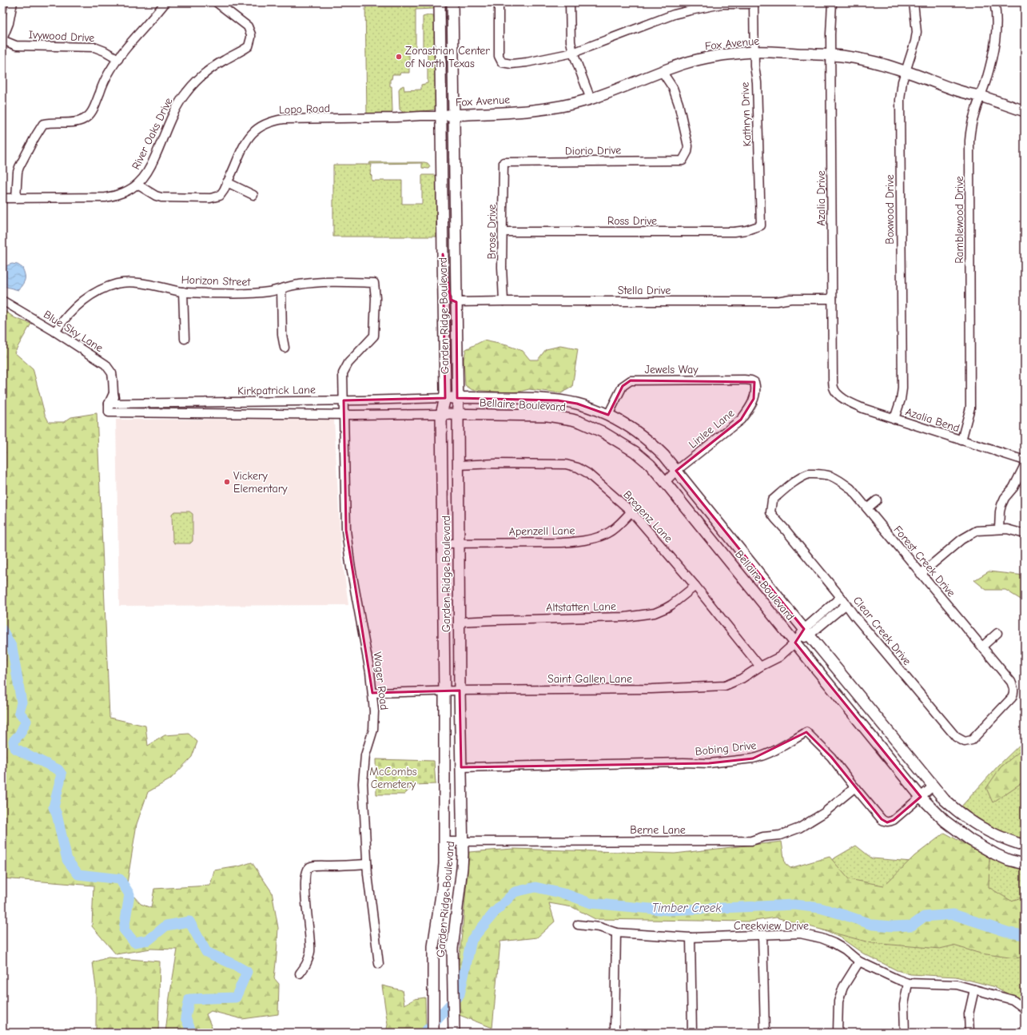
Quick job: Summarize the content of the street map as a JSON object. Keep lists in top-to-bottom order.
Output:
{
  "streets": {
    "main road": ["Fox Avenue", "Garden Ridge Boulevard", "Bellaire Boulevard"],
    "street": [
      "Ivywood Drive",
      "Lopo Road",
      "Kathryn Drive",
      "River Oaks Drive",
      "Diorio Drive",
      "Azalia Drive",
      "Boxwood Drive",
      "Ramblewood Drive",
      "Ross Drive",
      "Brose Drive",
      "Horizon Street",
      "Stella Drive",
      "Blue Sky Lane",
      "Jewels Way",
      "Kirkpatrick Lane",
      "Azalia Bend",
      "Linlee Lane",
      "Bregenz Lane",
      "Apenzell Lane",
      "Forest Creek Drive",
      "Altstatten Lane",
      "Clear Creek Drive",
      "Saint Gallen Lane",
      "Wager Road",
      "Bobing Drive",
      "Berne Lane",
      "Creekview Drive"
    ]
  },
  "crossings": [
    ["Fox Avenue", "Lopo Road"],
    ["Fox Avenue", "Kathryn Drive"],
    ["Fox Avenue", "Diorio Drive"],
    ["Fox Avenue", "Azalia Drive"],
    ["Fox Avenue", "Boxwood Drive"],
    ["Fox Avenue", "Ramblewood Drive"],
    ["Fox Avenue", "Garden Ridge Boulevard"],
    ["Lopo Road", "River Oaks Drive"],
    ["Lopo Road", "Garden Ridge Boulevard"],
    ["Kathryn Drive", "Ross Drive"],
    ["Diorio Drive", "Brose Drive"],
    ["Azalia Drive", "Stella Drive"],
    ["Azalia Drive", "Azalia Bend"],
    ["Boxwood Drive", "Azalia Bend"],
    ["Ramblewood Drive", "Azalia Bend"],
    ["Ross Drive", "Brose Drive"],
    ["Brose Drive", "Stella Drive"],
    ["Horizon Street", "Blue Sky Lane"],
    ["Horizon Street", "Wager Road"],
    ["Stella Drive", "Garden Ridge Boulevard"],
    ["Garden Ridge Boulevard", "Kirkpatrick Lane"],
    ["Garden Ridge Boulevard", "Bellaire Boulevard"],
    ["Garden Ridge Boulevard", "Bregenz Lane"],
    ["Garden Ridge Boulevard", "Apenzell Lane"],
    ["Garden Ridge Boulevard", "Altstatten Lane"],
    ["Garden Ridge Boulevard", "Saint Gallen Lane"],
    ["Garden Ridge Boulevard", "Bobing Drive"],
    ["Garden Ridge Boulevard", "Berne Lane"],
    ["Blue Sky Lane", "Kirkpatrick Lane"],
    ["Jewels Way", "Bellaire Boulevard"],
    ["Jewels Way", "Linlee Lane"],
    ["Kirkpatrick Lane", "Bellaire Boulevard"],
    ["Kirkpatrick Lane", "Wager Road"],
    ["Bellaire Boulevard", "Linlee Lane"],
    ["Bellaire Boulevard", "Saint Gallen Lane"],
    ["Bellaire Boulevard", "Bobing Drive"],
    ["Bregenz Lane", "Apenzell Lane"],
    ["Bregenz Lane", "Altstatten Lane"],
    ["Bregenz Lane", "Saint Gallen Lane"],
    ["Forest Creek Drive", "Clear Creek Drive"],
    ["Saint Gallen Lane", "Wager Road"],
    ["Bobing Drive", "Berne Lane"]
  ],
  "water": ["Timber Creek"],
  "parks": ["McCombs Cemetery"],
  "places": ["Zorastrian Center of North Texas", "Vickery Elementary"]
}
